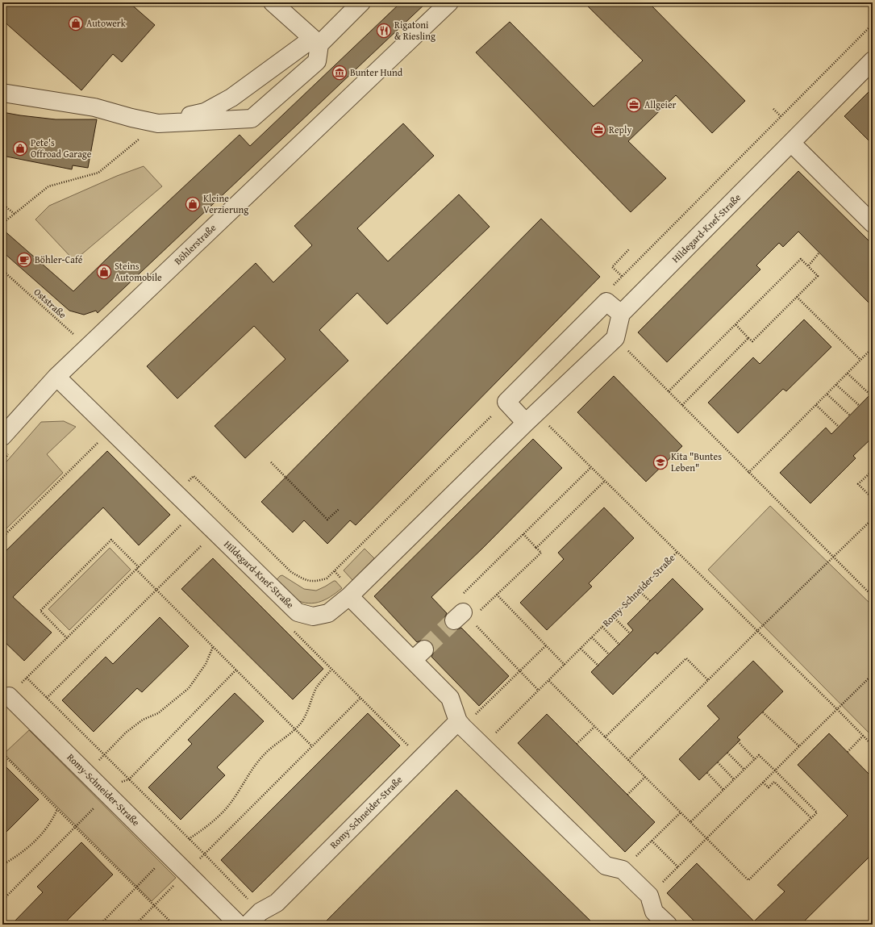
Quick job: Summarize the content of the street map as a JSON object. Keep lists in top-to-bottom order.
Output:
{
  "streets": {
    "street": ["Hildegard-Knef-Straße", "Böhlerstraße", "Romy-Schneider-Straße"],
    "path": ["Oststraße"]
  },
  "crossings": [
    ["Hildegard-Knef-Straße", "Böhlerstraße"],
    ["Böhlerstraße", "Oststraße"]
  ],
  "places": {
    "shop": [
      "Autowerk",
      "Pete's Offroad Garage",
      "Kleine Verzierung",
      "Steins Automobile"
    ],
    "restaurant": ["Rigatoni & Riesling"],
    "museum": ["Bunter Hund"],
    "office": ["Allgeier", "Reply"],
    "cafe": ["Böhler-Café"],
    "school or university": ["Kita \"Buntes Leben\""]
  }
}
